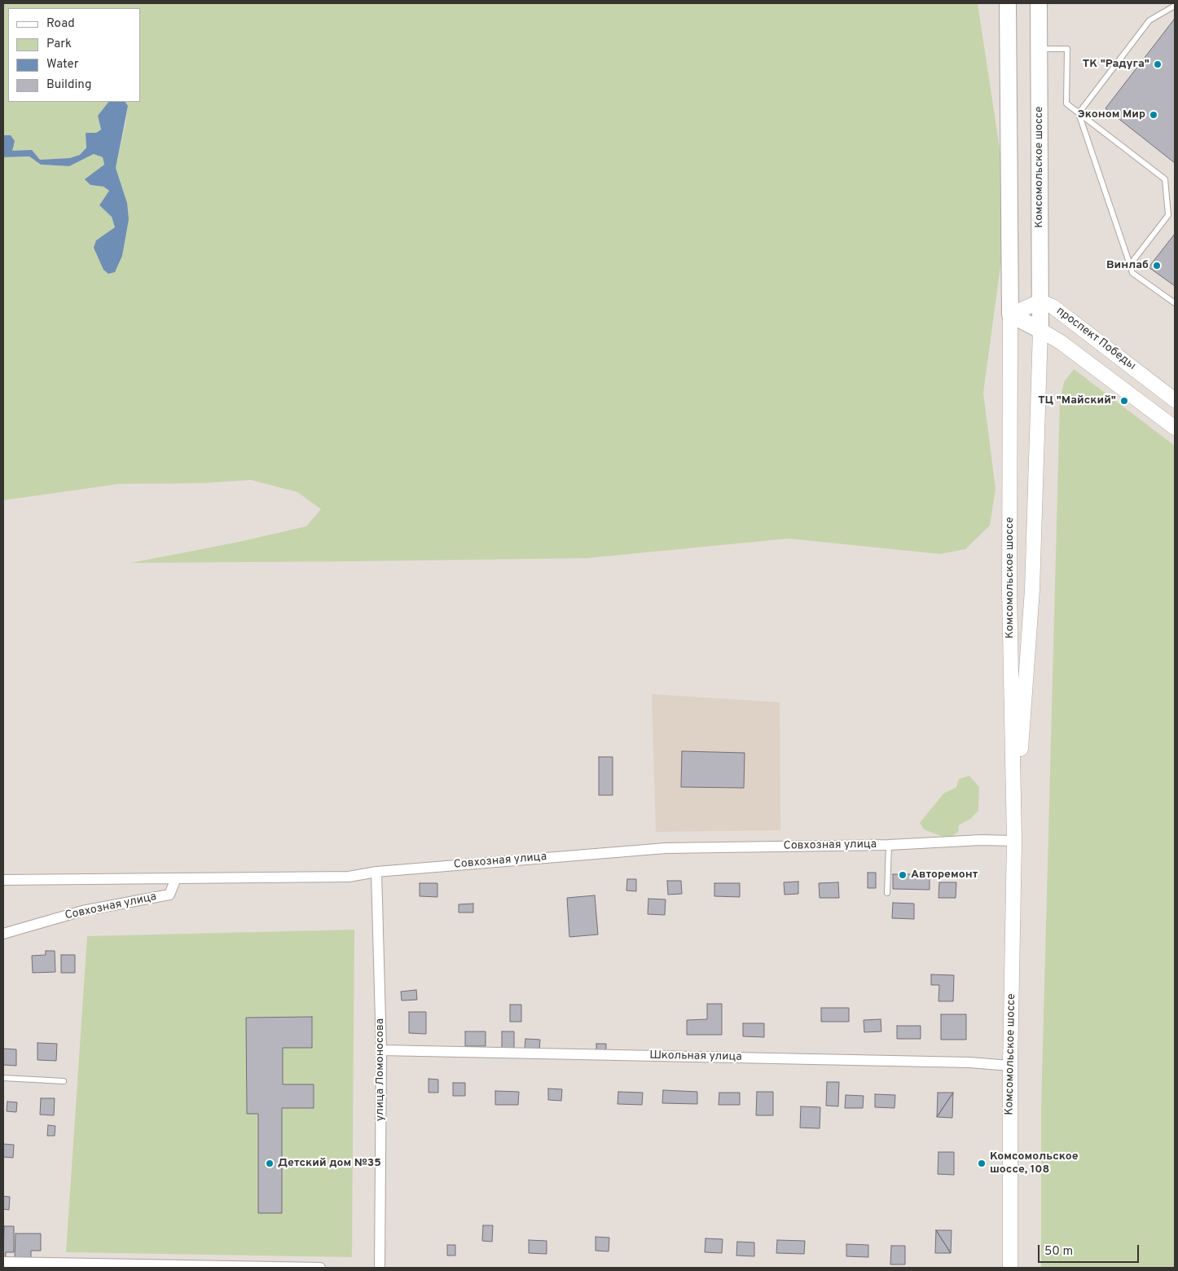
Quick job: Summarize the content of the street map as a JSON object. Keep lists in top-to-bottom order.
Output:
{
  "streets": {
    "main road": ["Комсомольское шоссе", "проспект Победы"],
    "street": ["Совхозная улица", "Школьная улица", "улица Ломоносова"]
  },
  "crossings": [
    ["Комсомольское шоссе", "проспект Победы"],
    ["Комсомольское шоссе", "Совхозная улица"],
    ["Комсомольское шоссе", "Школьная улица"],
    ["Совхозная улица", "улица Ломоносова"],
    ["Школьная улица", "улица Ломоносова"]
  ],
  "places": [
    "ТК \"Радуга\"",
    "Эконом Мир",
    "Винлаб",
    "ТЦ \"Майский\"",
    "Авторемонт",
    "Детский дом №35",
    "Комсомольское шоссе, 108"
  ],
  "legend": [
    "Road",
    "Park",
    "Water",
    "Building"
  ],
  "scale_bar": "50 m"
}
